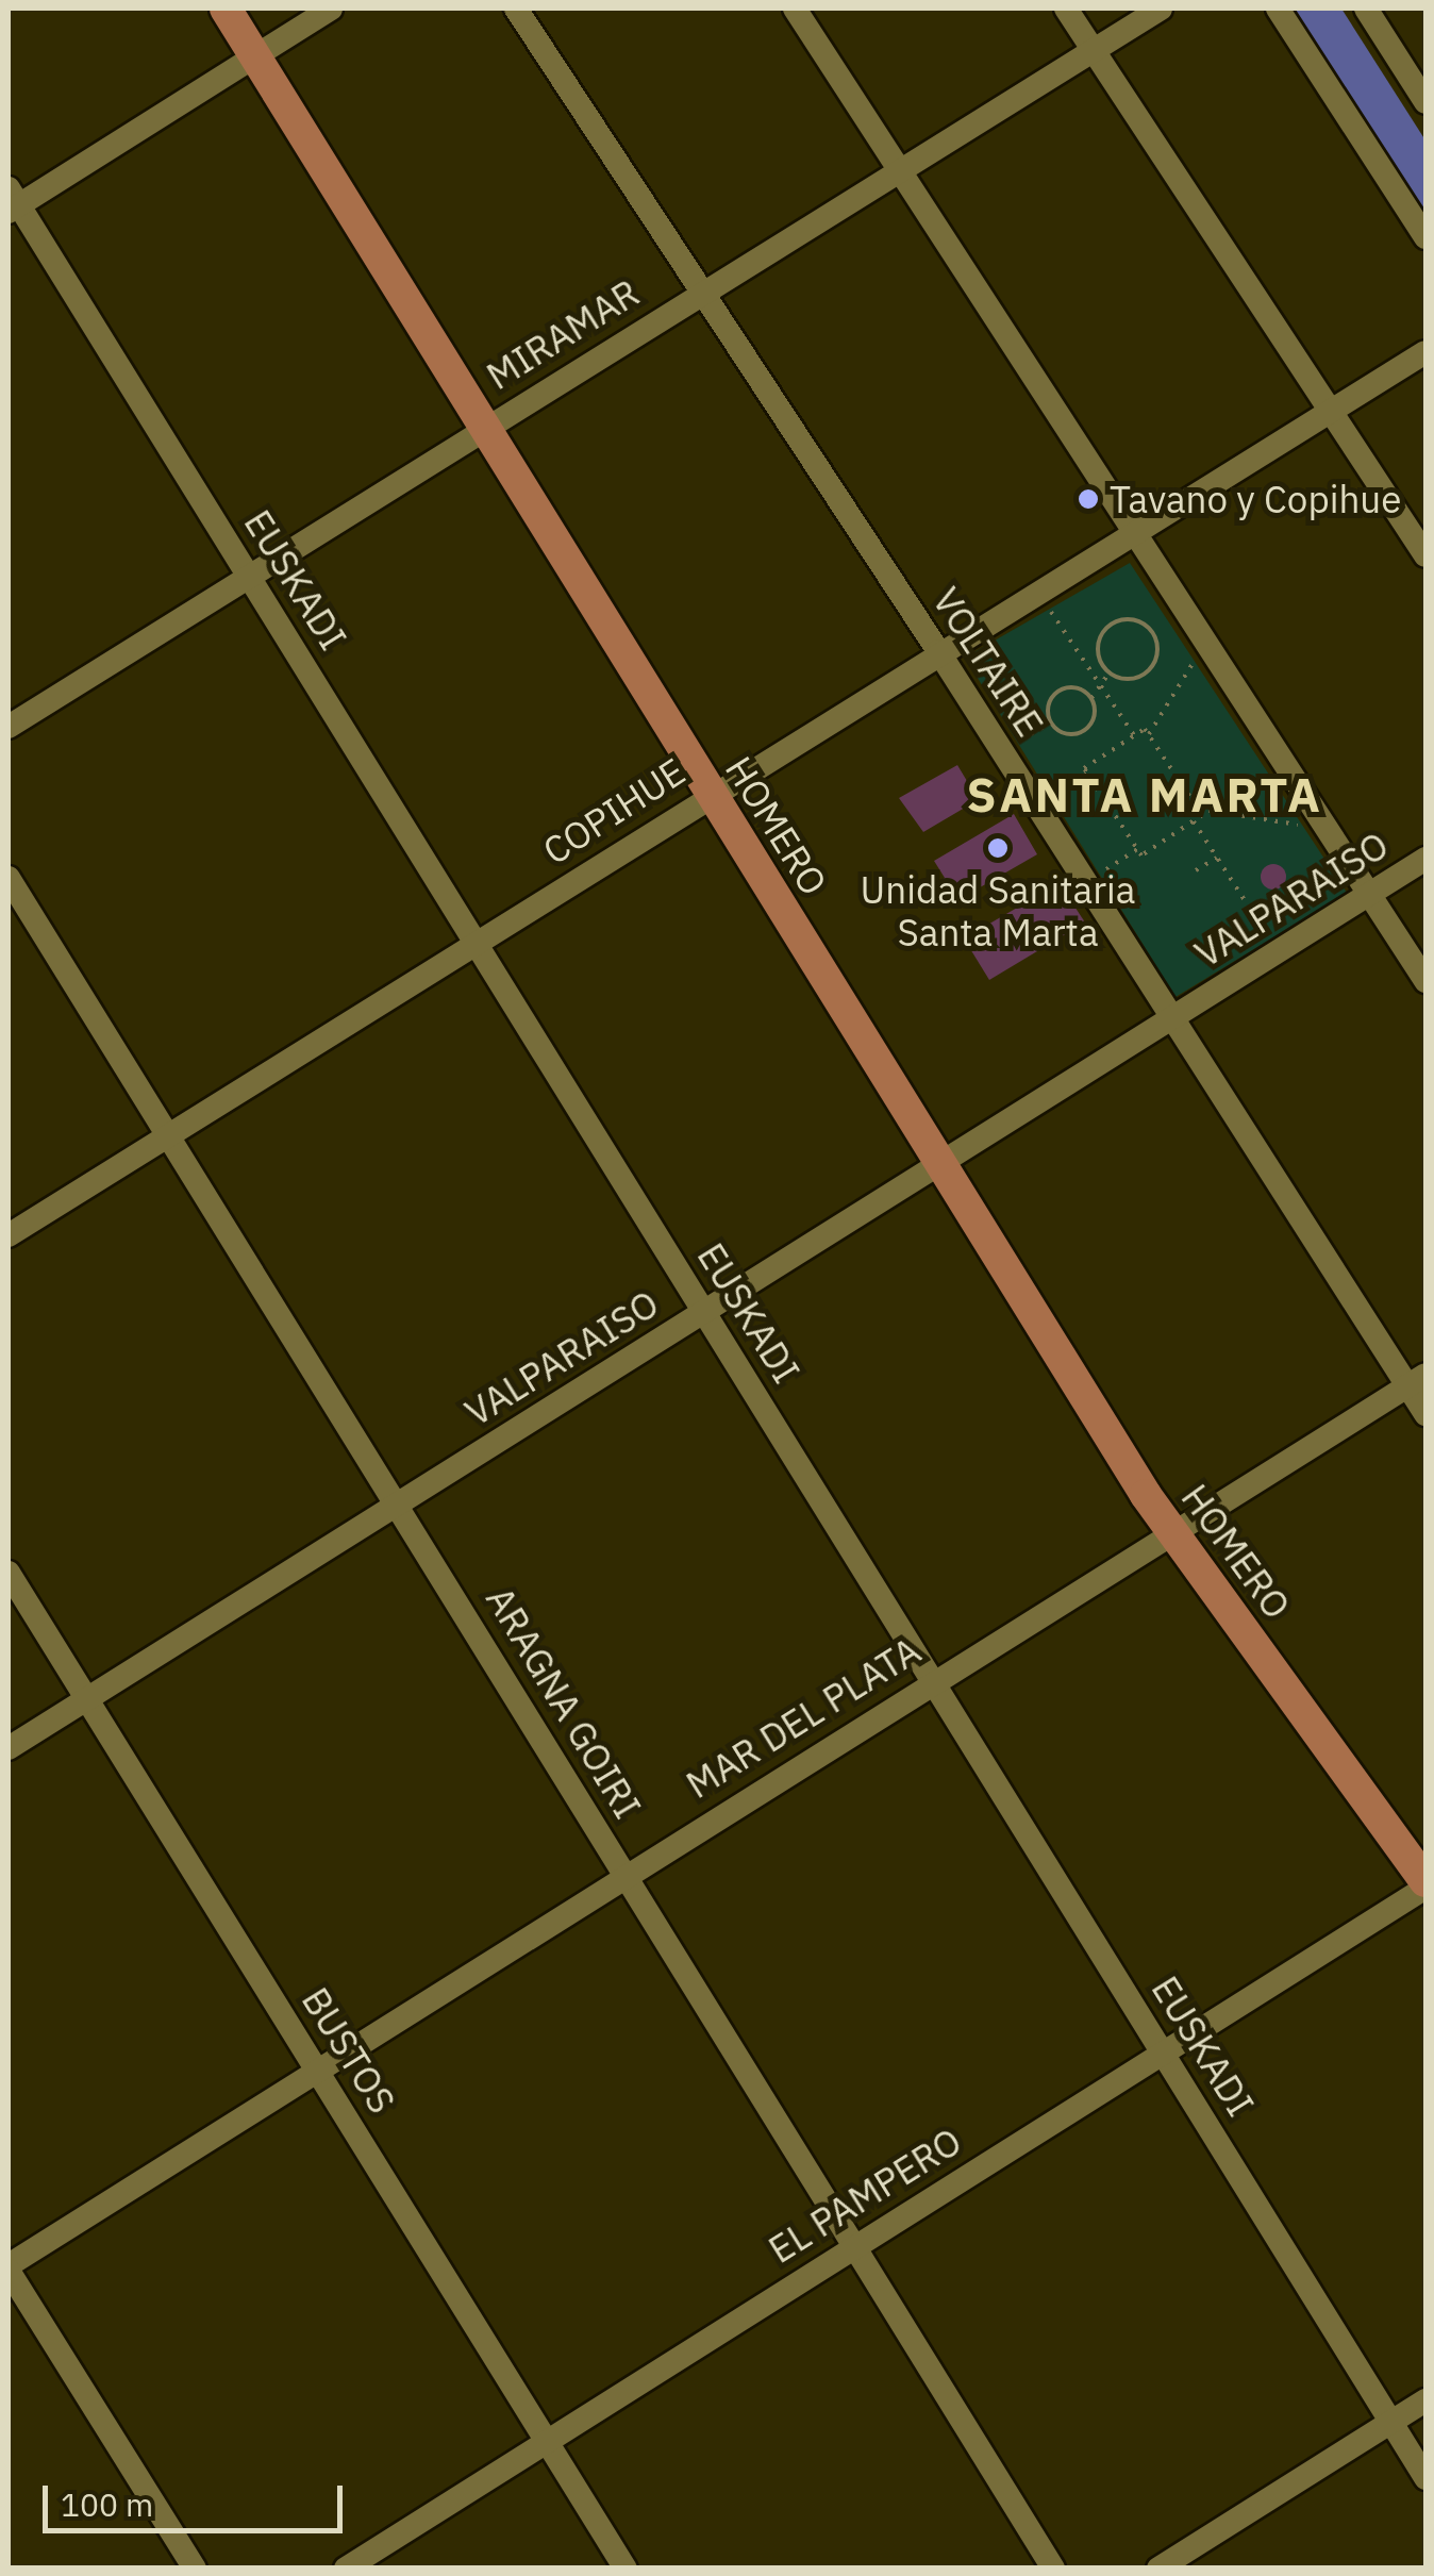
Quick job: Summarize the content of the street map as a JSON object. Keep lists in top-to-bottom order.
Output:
{
  "streets": {
    "main road": ["HOMERO"],
    "street": [
      "MIRAMAR",
      "EUSKADI",
      "VOLTAIRE",
      "COPIHUE",
      "VALPARAISO",
      "ARAGNA GOIRI",
      "MAR DEL PLATA",
      "BUSTOS",
      "EL PAMPERO"
    ]
  },
  "crossings": [
    ["MIRAMAR", "EUSKADI"],
    ["MIRAMAR", "VOLTAIRE"],
    ["MIRAMAR", "HOMERO"],
    ["EUSKADI", "COPIHUE"],
    ["EUSKADI", "VALPARAISO"],
    ["EUSKADI", "MAR DEL PLATA"],
    ["EUSKADI", "EL PAMPERO"],
    ["VOLTAIRE", "COPIHUE"],
    ["VOLTAIRE", "VALPARAISO"],
    ["VOLTAIRE", "MAR DEL PLATA"],
    ["COPIHUE", "HOMERO"],
    ["COPIHUE", "ARAGNA GOIRI"],
    ["HOMERO", "VALPARAISO"],
    ["HOMERO", "MAR DEL PLATA"],
    ["HOMERO", "EL PAMPERO"],
    ["VALPARAISO", "ARAGNA GOIRI"],
    ["VALPARAISO", "BUSTOS"],
    ["ARAGNA GOIRI", "MAR DEL PLATA"],
    ["ARAGNA GOIRI", "EL PAMPERO"],
    ["MAR DEL PLATA", "BUSTOS"],
    ["BUSTOS", "EL PAMPERO"]
  ],
  "districts": ["SANTA MARTA"],
  "places": ["Tavano y Copihue", "Unidad Sanitaria Santa Marta"],
  "scale_bar": "100 m"
}
